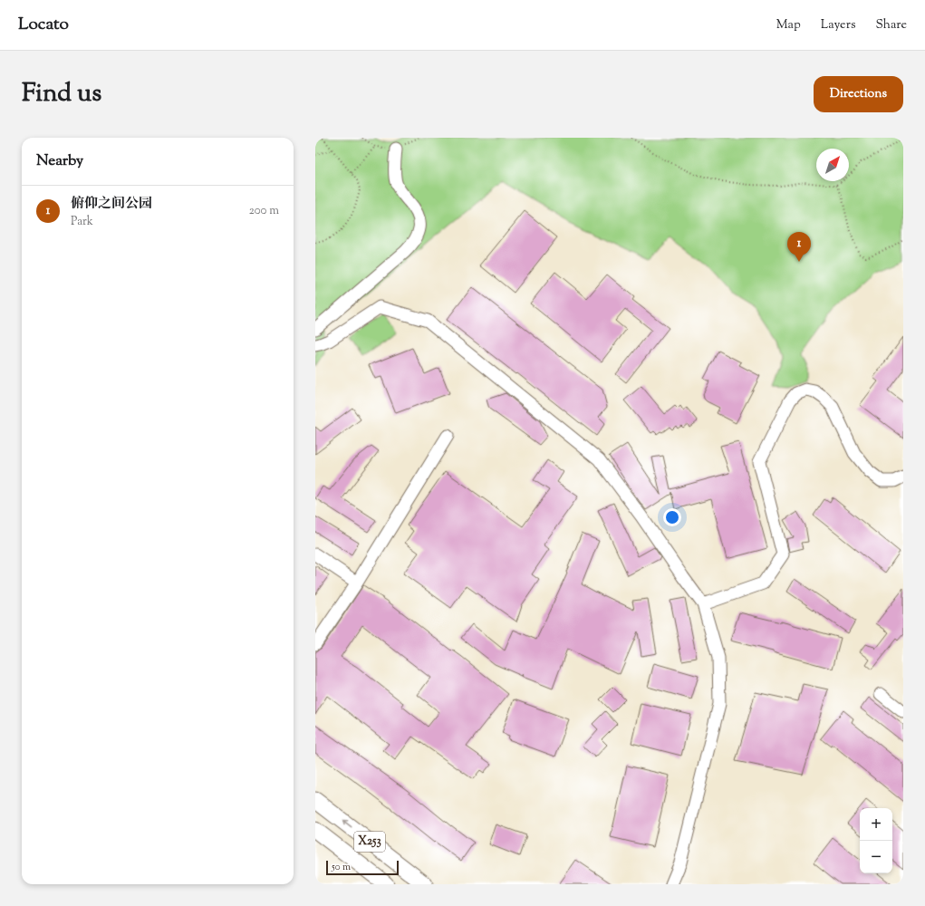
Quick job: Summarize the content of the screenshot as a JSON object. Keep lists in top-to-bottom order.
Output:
{
  "streets": {
    "main road": ["X253"]
  },
  "scale_bar": "50 m",
  "north": "top right",
  "page": {
    "header": "Locato",
    "nav": ["Map", "Layers", "Share"],
    "title": "Find us",
    "buttons": "Directions",
    "heading": "Nearby",
    "list": [
      {
        "mark": "1",
        "name": "俯仰之间公园",
        "note": "Park",
        "value": "200 m"
      }
    ],
    "pins": "1",
    "map_buttons": ["+", "−"],
    "scale": "50 m"
  }
}
